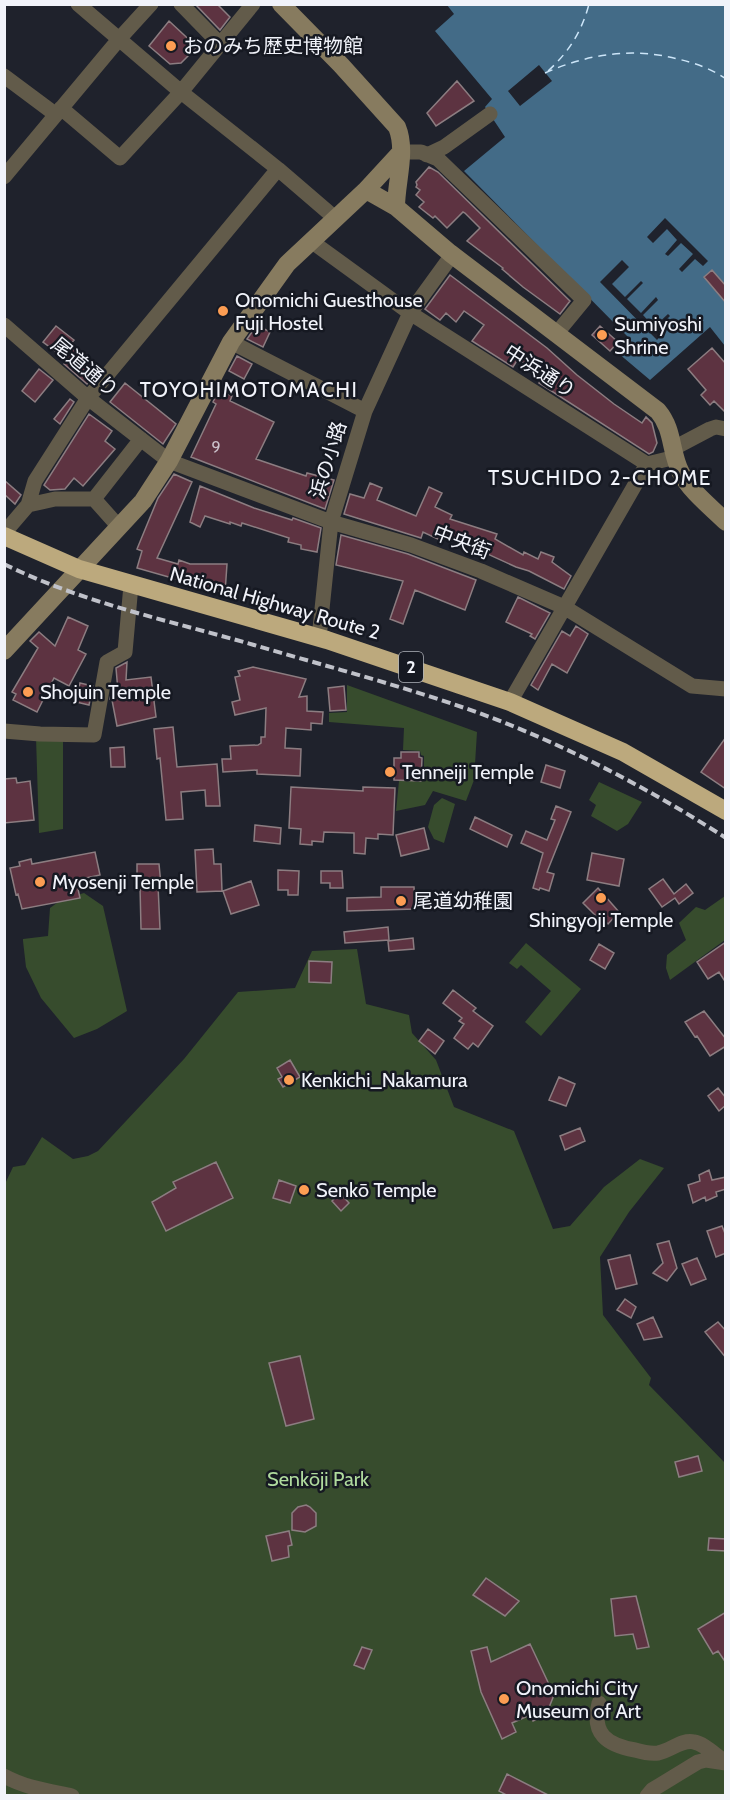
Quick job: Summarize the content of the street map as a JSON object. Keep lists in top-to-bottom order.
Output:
{
  "streets": {
    "highway": ["National Highway Route 2", "2"],
    "street": [
      "尾道通り",
      "中浜通り",
      "浜の小路",
      "中央街"
    ]
  },
  "crossings": [
    ["尾道通り", "中央街"],
    ["中浜通り", "浜の小路"],
    ["浜の小路", "中央街"],
    ["浜の小路", "National Highway Route 2"]
  ],
  "districts": ["TOYOHIMOTOMACHI", "TSUCHIDO 2-CHOME"],
  "parks": ["Senkōji Park"],
  "places": [
    "おのみち歴史博物館",
    "Onomichi Guesthouse Fuji Hostel",
    "Sumiyoshi Shrine",
    "Shojuin Temple",
    "Tenneiji Temple",
    "Myosenji Temple",
    "Shingyoji Temple",
    "尾道幼稚園",
    "Kenkichi_Nakamura",
    "Senkō Temple",
    "Onomichi City Museum of Art"
  ],
  "house_numbers": ["9"]
}
